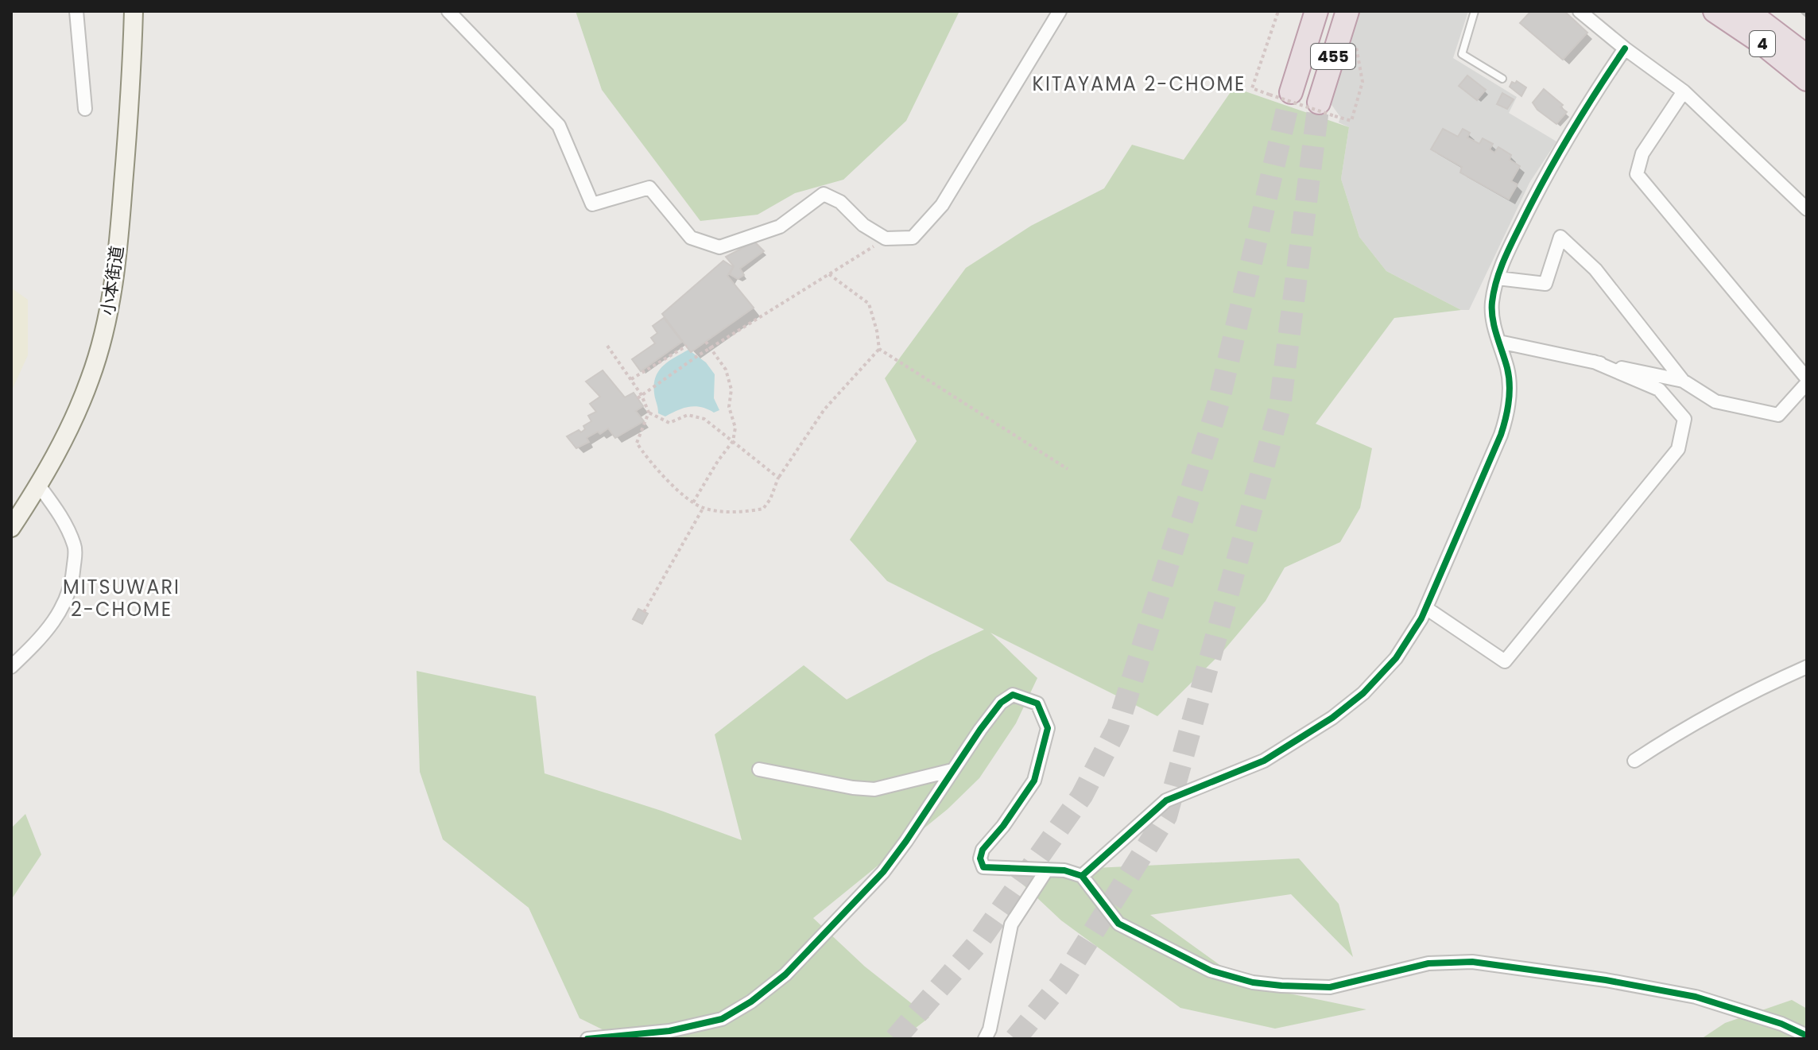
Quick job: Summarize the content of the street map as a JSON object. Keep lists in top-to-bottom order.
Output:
{
  "streets": {
    "highway": ["4", "455"],
    "street": ["小本街道"]
  },
  "districts": ["KITAYAMA 2-CHOME", "MITSUWARI 2-CHOME"]
}
